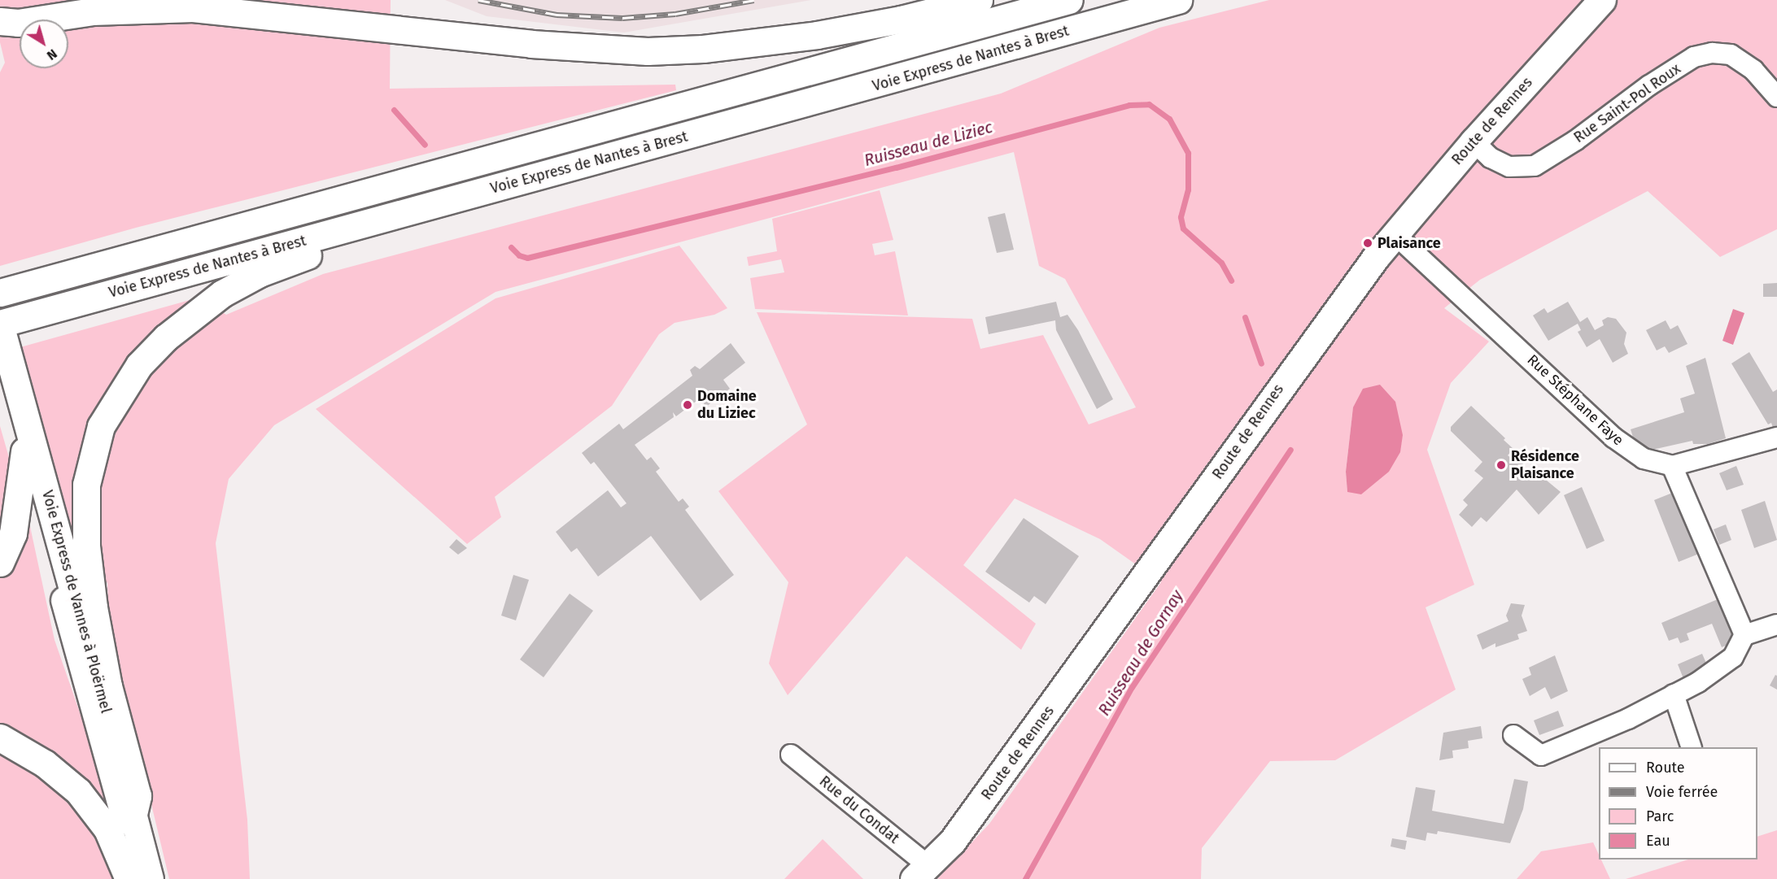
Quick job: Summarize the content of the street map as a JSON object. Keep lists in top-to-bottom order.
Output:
{
  "streets": {
    "main road": ["Voie Express de Nantes à Brest", "Route de Rennes", "Voie Express de Vannes à Ploërmel"],
    "street": ["Rue Saint-Pol Roux", "Rue Stéphane Faye", "Rue du Condat"]
  },
  "crossings": [
    ["Voie Express de Nantes à Brest", "Voie Express de Vannes à Ploërmel"],
    ["Rue Saint-Pol Roux", "Route de Rennes"],
    ["Route de Rennes", "Rue Stéphane Faye"],
    ["Route de Rennes", "Rue du Condat"]
  ],
  "water": ["Ruisseau de Liziec", "Ruisseau de Gornay"],
  "places": ["Plaisance", "Domaine du Liziec", "Résidence Plaisance"],
  "legend": [
    "Route",
    "Voie ferrée",
    "Parc",
    "Eau"
  ],
  "north": "bottom right"
}
